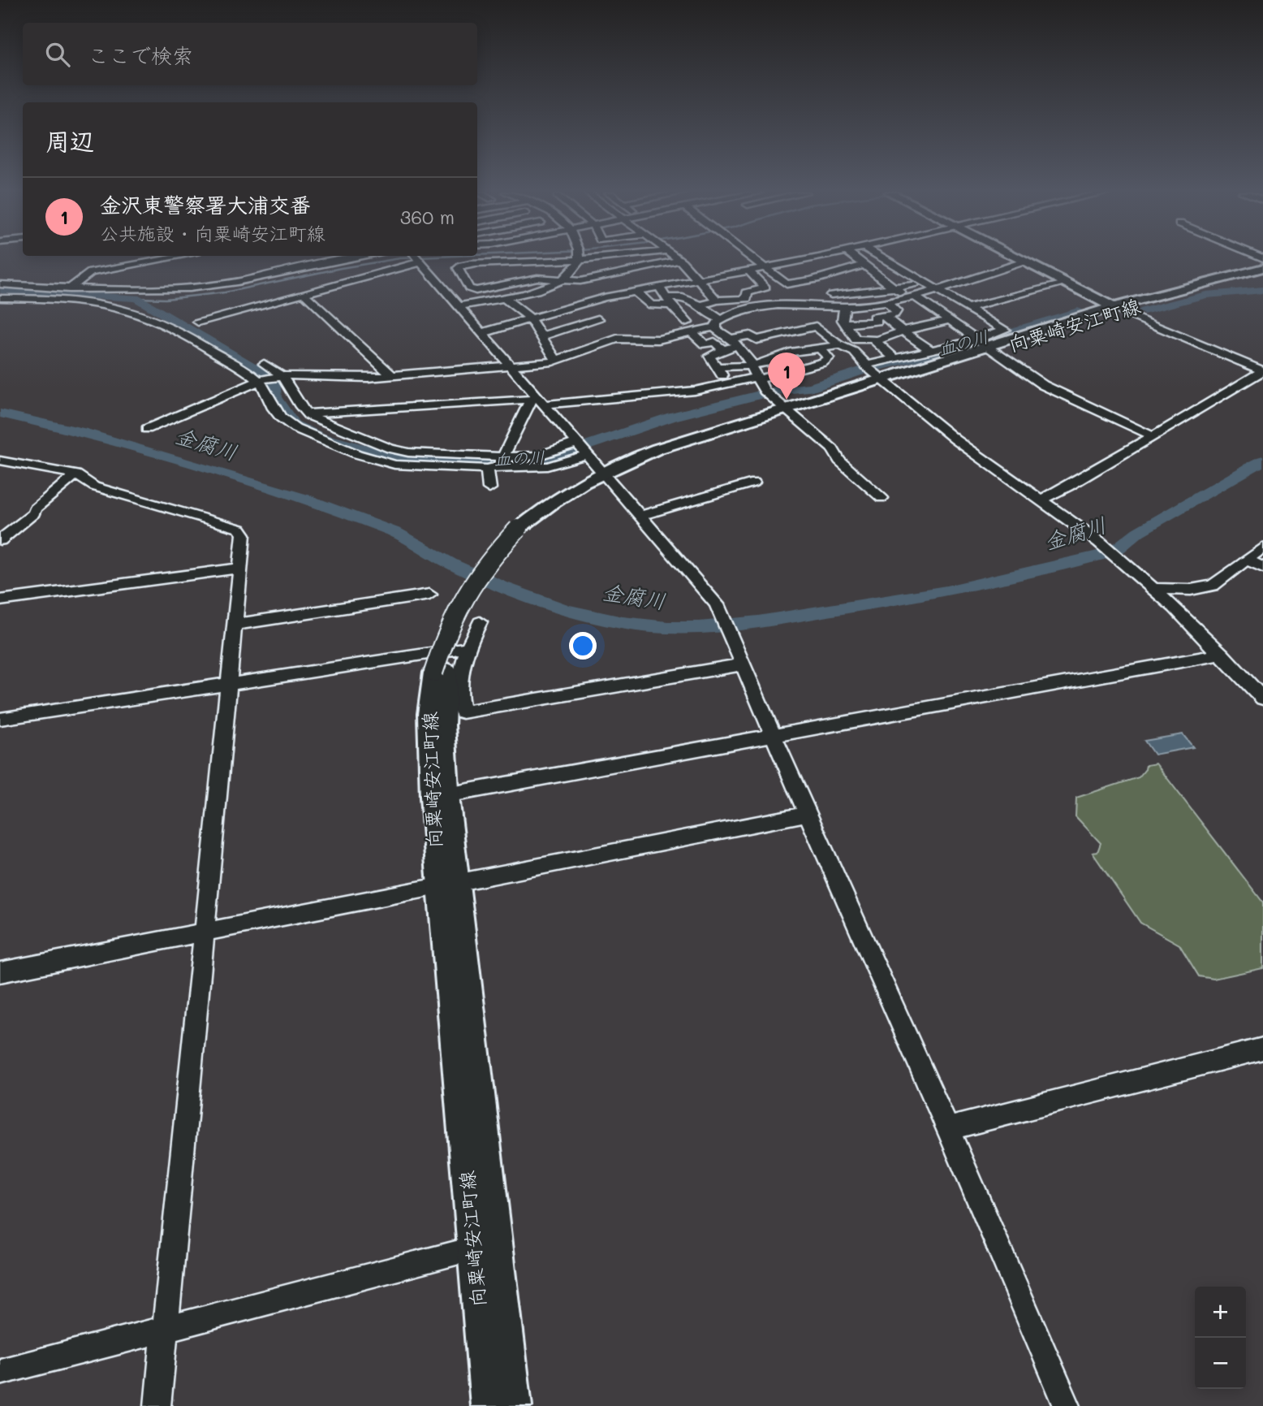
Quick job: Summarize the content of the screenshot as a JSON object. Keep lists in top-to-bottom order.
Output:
{
  "streets": {
    "main road": ["向粟崎安江町線"]
  },
  "water": ["血の川", "金腐川"],
  "page": {
    "search": "ここで検索",
    "heading": "周辺",
    "list": [
      {
        "mark": "1",
        "name": "金沢東警察署大浦交番",
        "note": "公共施設 · 向粟崎安江町線",
        "value": "360 m"
      }
    ],
    "pins": "1",
    "map_buttons": ["+", "−"]
  }
}
